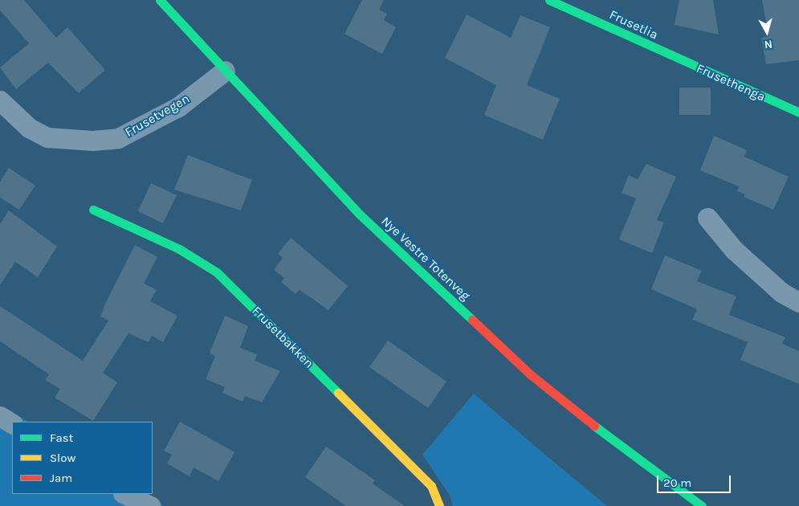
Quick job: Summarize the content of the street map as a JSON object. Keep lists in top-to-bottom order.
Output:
{
  "streets": {
    "main road": [
      "Frusetlia",
      "Frusethenga",
      "Nye Vestre Totenveg",
      "Frusetbakken"
    ],
    "street": ["Frusetvegen"]
  },
  "crossings": [
    ["Frusetlia", "Frusethenga"],
    ["Frusetvegen", "Nye Vestre Totenveg"]
  ],
  "legend": ["Fast", "Slow", "Jam"],
  "scale_bar": "20 m",
  "north": "bottom"
}
